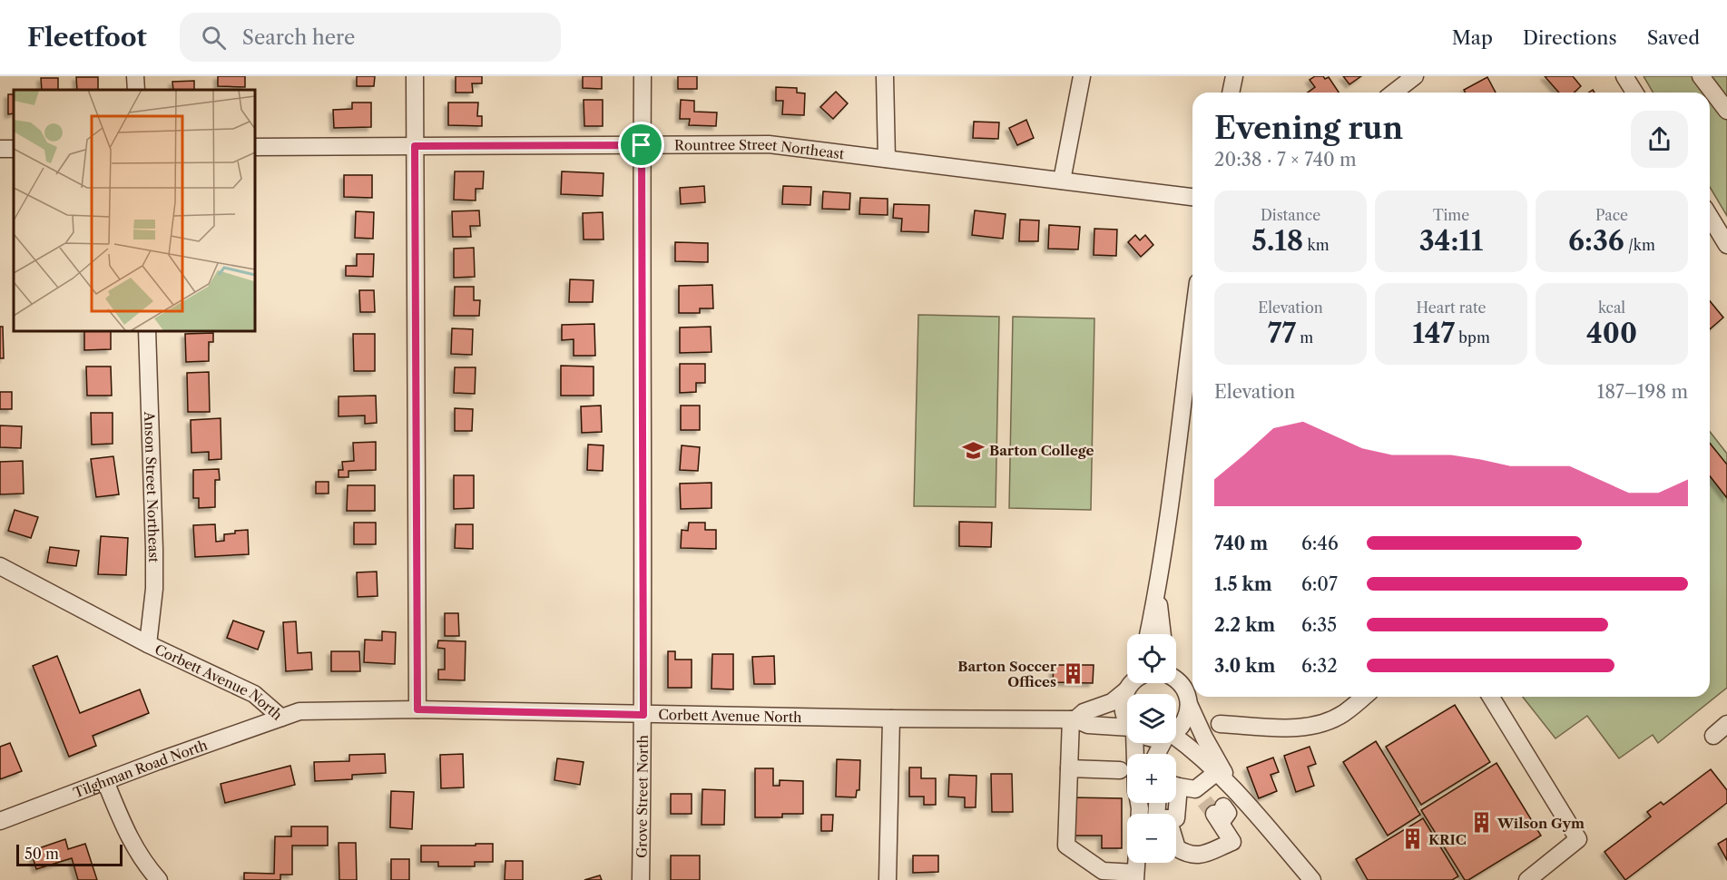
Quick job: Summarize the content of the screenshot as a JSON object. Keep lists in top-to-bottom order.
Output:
{
  "streets": {
    "street": [
      "Rountree Street Northeast",
      "Anson Street Northeast",
      "Corbett Avenue North",
      "Tilghman Road North",
      "Grove Street North"
    ]
  },
  "crossings": [
    ["Rountree Street Northeast", "Grove Street North"],
    ["Anson Street Northeast", "Corbett Avenue North"],
    ["Corbett Avenue North", "Tilghman Road North"],
    ["Corbett Avenue North", "Grove Street North"]
  ],
  "places": {
    "school or university": ["Barton College"],
    "building": ["Barton Soccer Offices", "Wilson Gym", "KRIC"]
  },
  "scale_bar": "50 m",
  "page": {
    "header": "Fleetfoot",
    "search": "Search here",
    "nav": ["Map", "Directions", "Saved"],
    "heading": ["Evening run", "20:38 · 7 × 740 m"],
    "stats": [
      ["Distance", "5.18 km"],
      ["Time", "34:11"],
      ["Pace", "6:36 /km"],
      ["Elevation", "77 m"],
      ["Heart rate", "147 bpm"],
      ["kcal", "400"]
    ],
    "chart": ["Elevation", "187–198 m"],
    "list": [
      {
        "name": "740 m",
        "note": "6:46"
      },
      {
        "name": "1.5 km",
        "note": "6:07"
      },
      {
        "name": "2.2 km",
        "note": "6:35"
      },
      {
        "name": "3.0 km",
        "note": "6:32"
      }
    ],
    "map_buttons": ["+", "−"],
    "scale": "50 m"
  }
}
